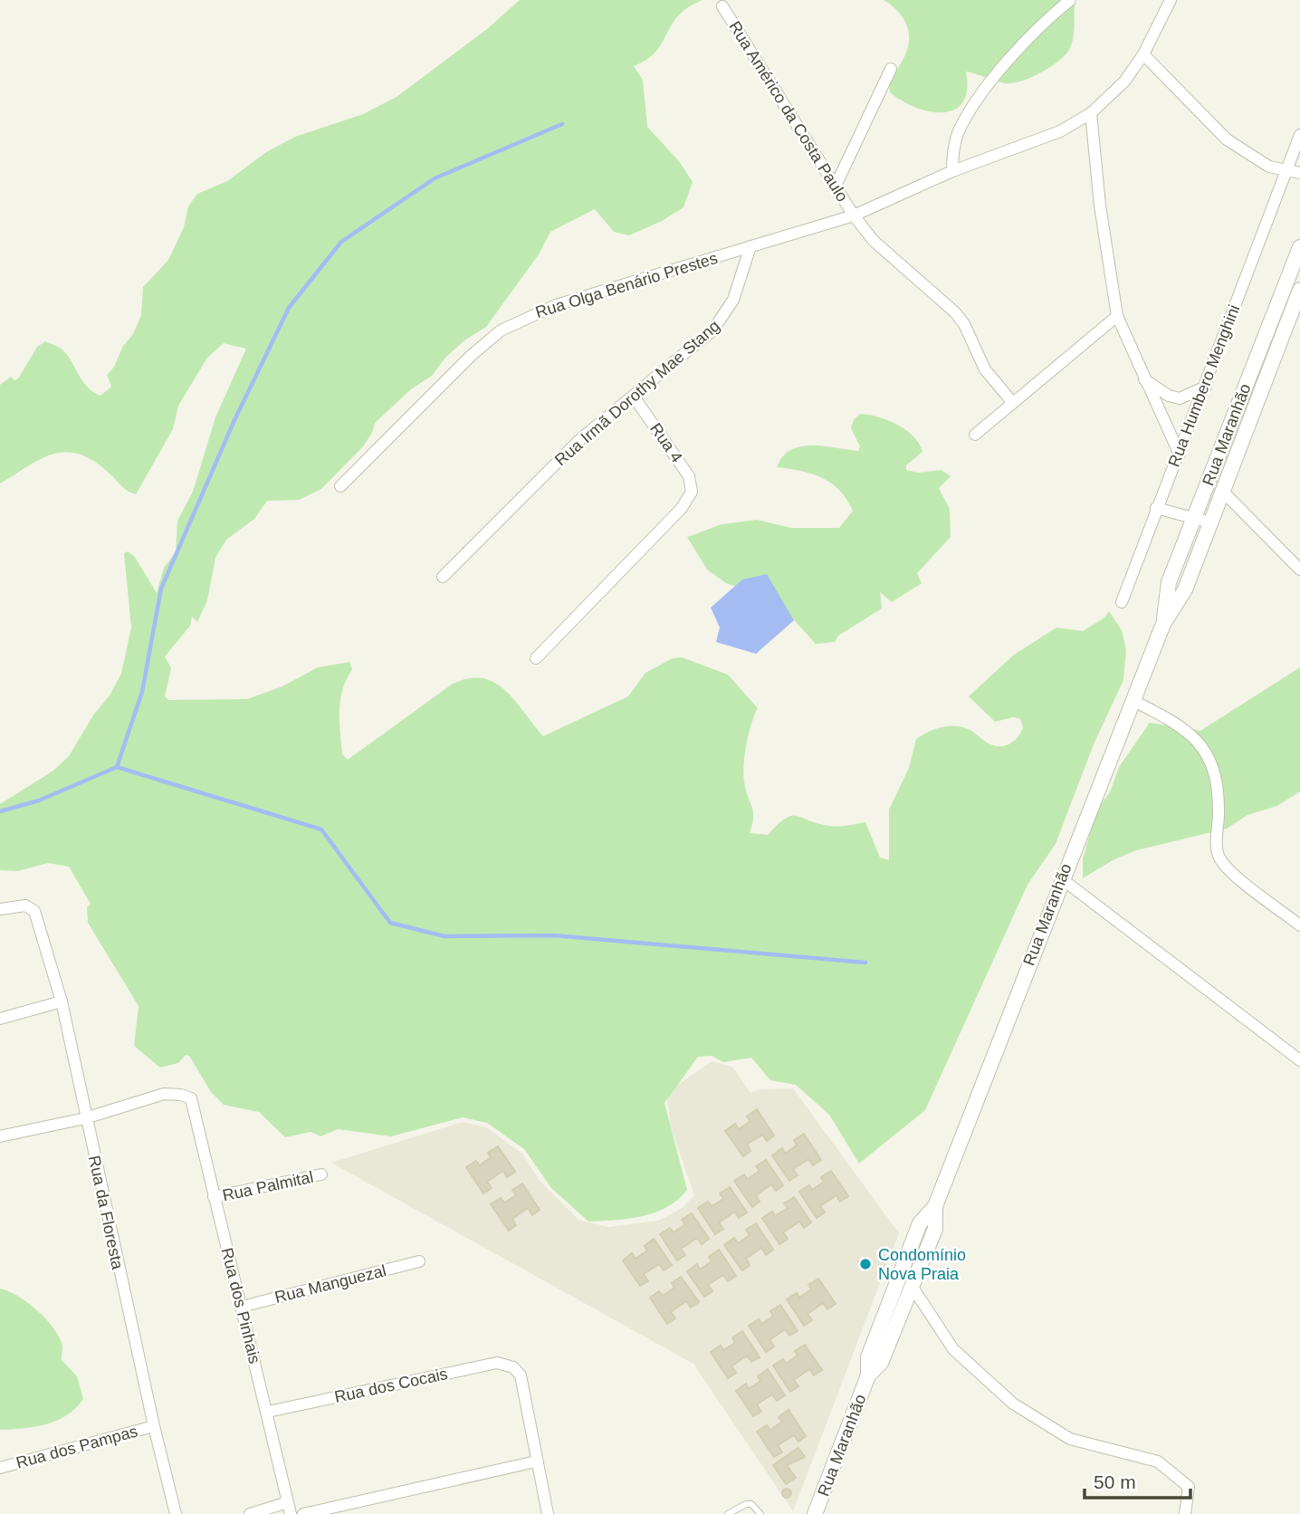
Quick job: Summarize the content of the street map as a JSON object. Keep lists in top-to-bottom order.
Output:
{
  "streets": {
    "street": [
      "Rua Américo da Costa Paulo",
      "Rua Olga Benário Prestes",
      "Rua Humbero Menghini",
      "Rua Irmã Dorothy Mae Stang",
      "Rua Maranhão",
      "Rua 4",
      "Rua Palmital",
      "Rua da Floresta",
      "Rua Manguezal",
      "Rua dos Pinhais",
      "Rua dos Cocais",
      "Rua dos Pampas"
    ]
  },
  "crossings": [
    ["Rua Américo da Costa Paulo", "Rua Olga Benário Prestes"],
    ["Rua Olga Benário Prestes", "Rua Irmã Dorothy Mae Stang"],
    ["Rua Irmã Dorothy Mae Stang", "Rua 4"],
    ["Rua Palmital", "Rua dos Pinhais"],
    ["Rua da Floresta", "Rua dos Pinhais"],
    ["Rua da Floresta", "Rua dos Pampas"],
    ["Rua Manguezal", "Rua dos Pinhais"],
    ["Rua dos Pinhais", "Rua dos Cocais"]
  ],
  "places": ["Condomínio Nova Praia"],
  "scale_bar": "50 m"
}
